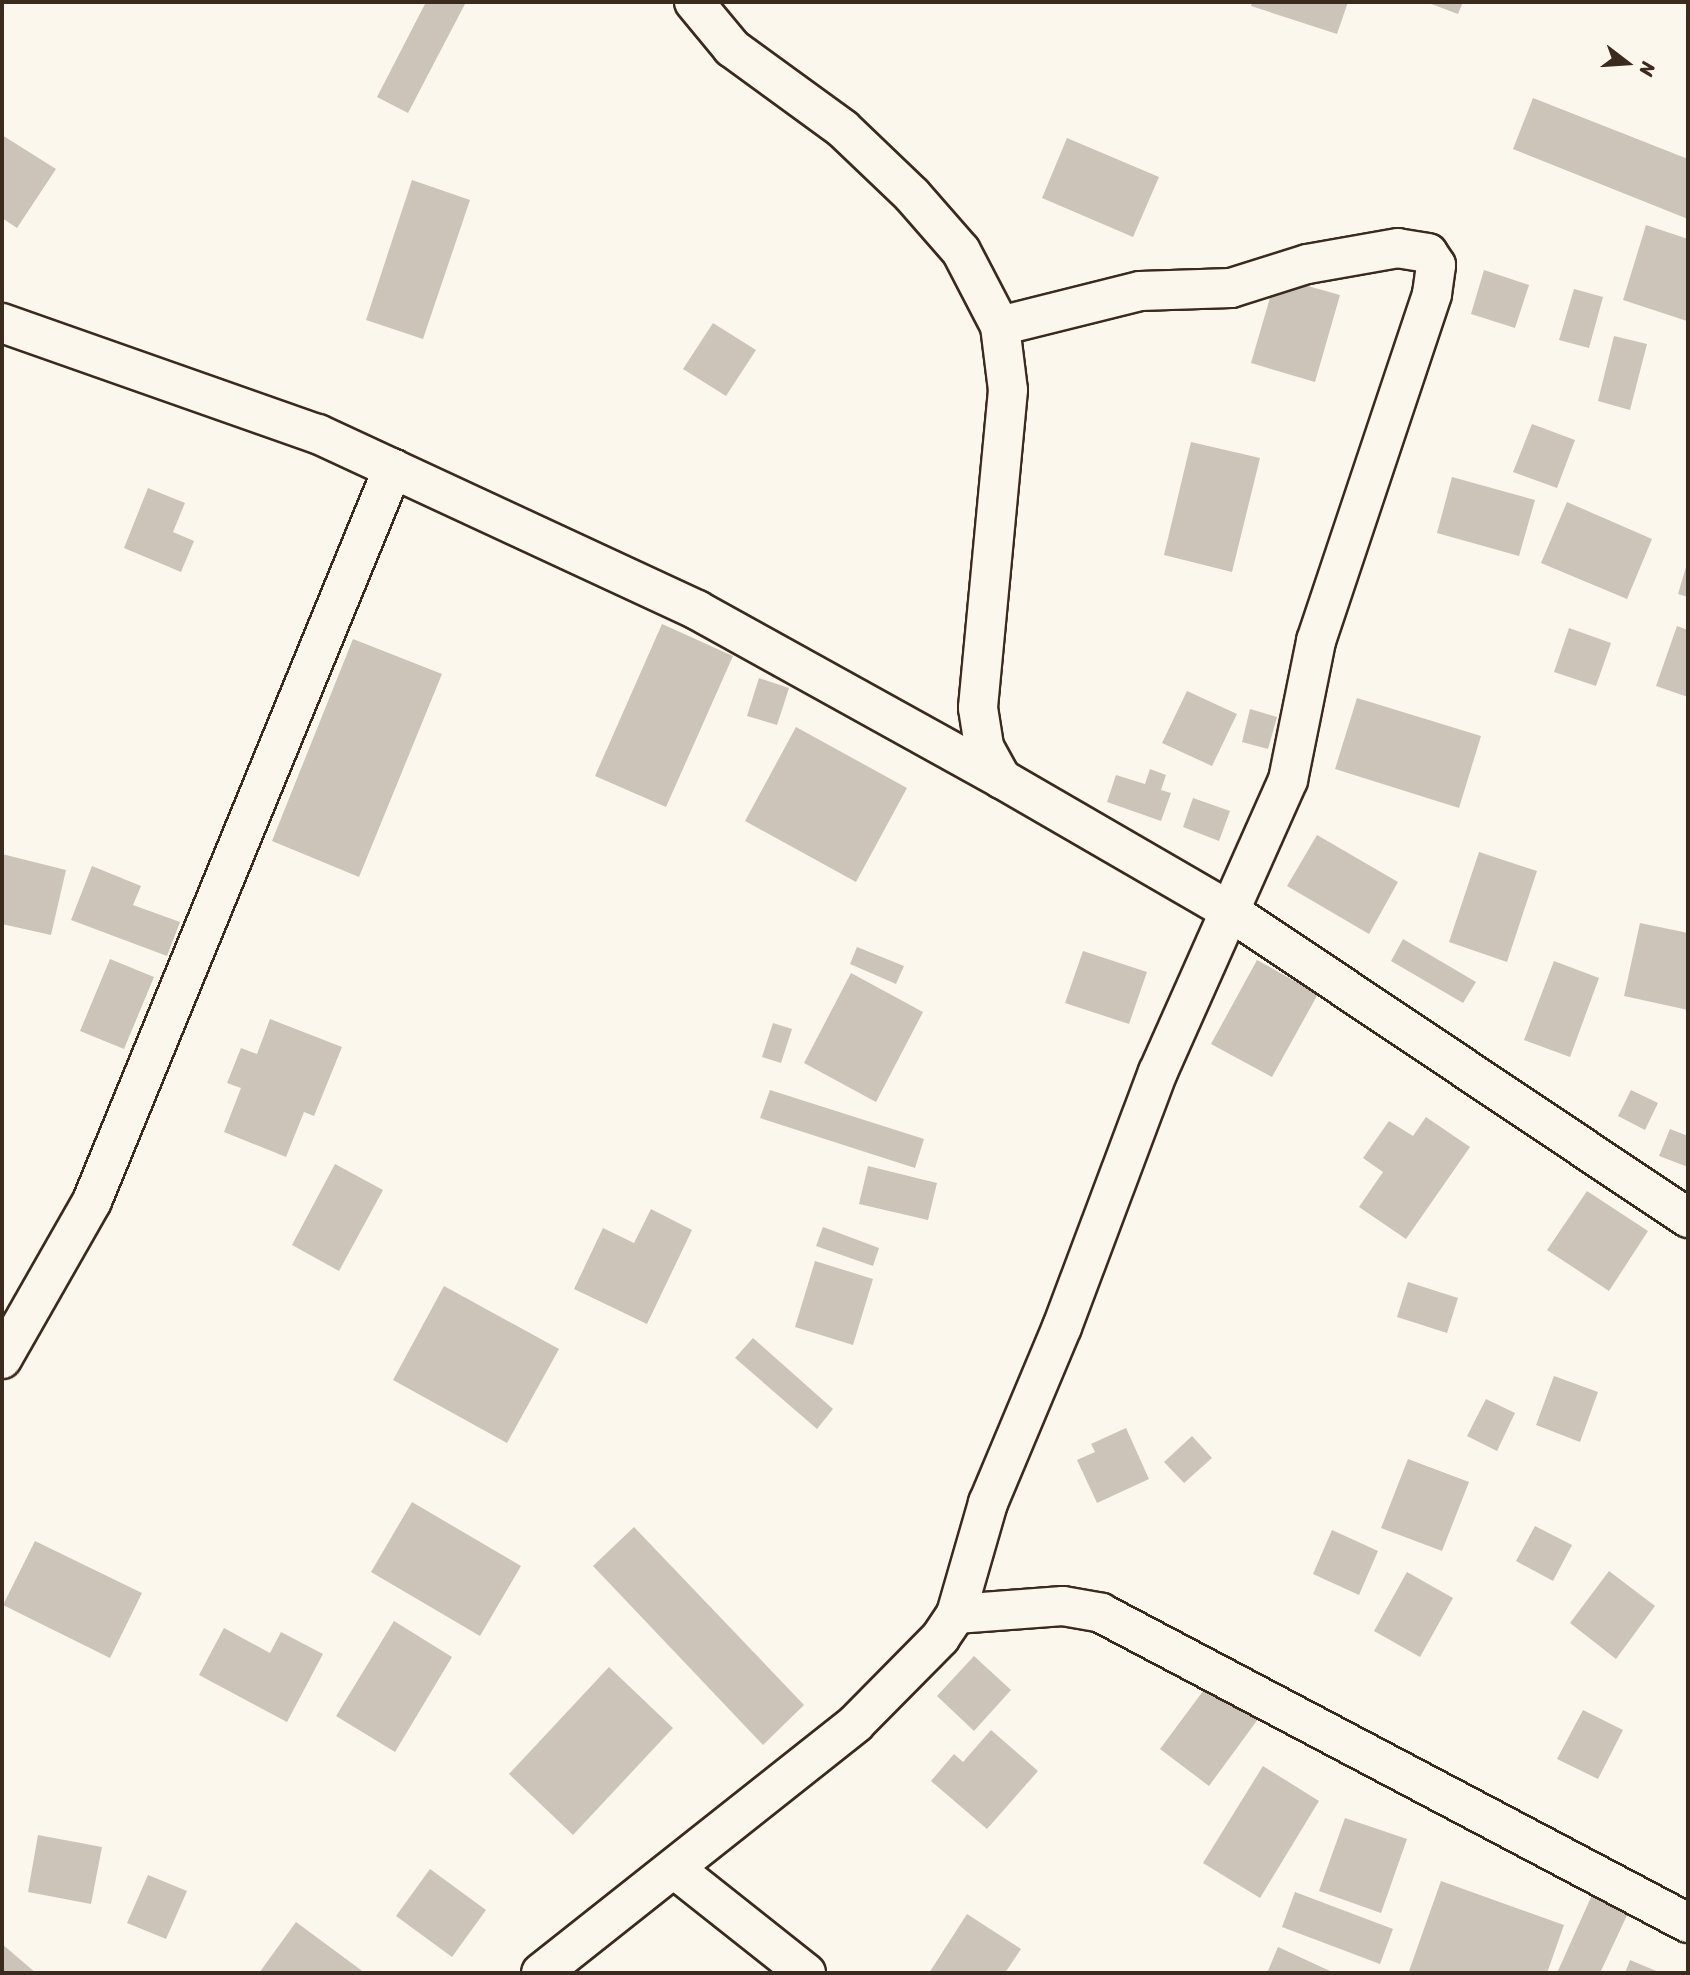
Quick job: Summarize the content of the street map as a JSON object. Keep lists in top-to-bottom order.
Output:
{
  "north": "right"
}
